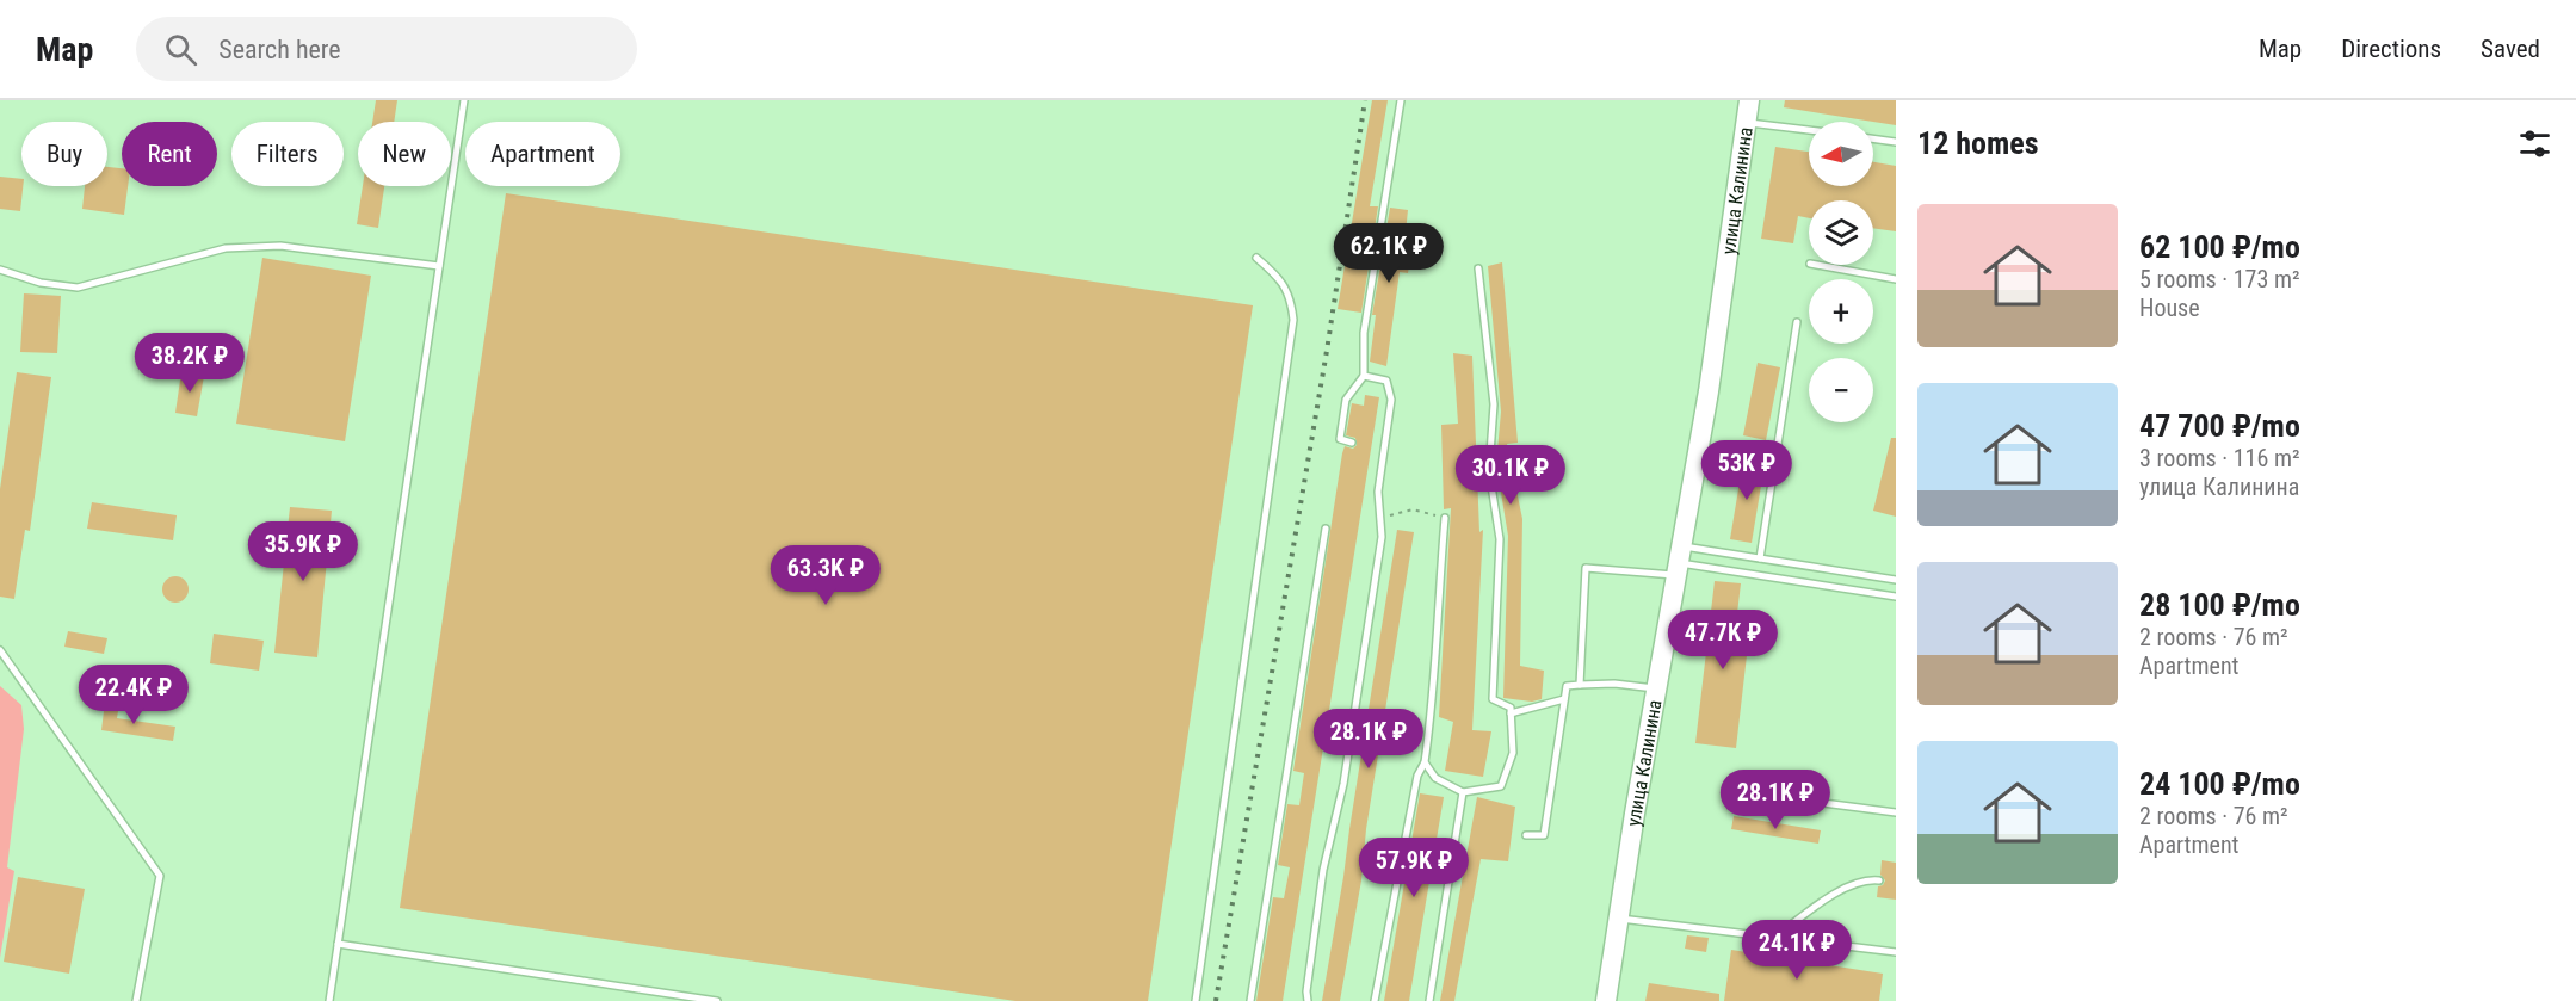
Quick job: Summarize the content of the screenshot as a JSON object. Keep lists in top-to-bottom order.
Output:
{
  "streets": {
    "street": ["улица Калинина"]
  },
  "north": "left",
  "page": {
    "header": "Map",
    "search": "Search here",
    "nav": ["Map", "Directions", "Saved"],
    "heading": "12 homes",
    "map_buttons": ["+", "−"],
    "chip": [
      "Buy",
      "Rent",
      "Filters",
      "New",
      "Apartment"
    ],
    "list": [
      {
        "name": "62 100 ₽/mo",
        "note": "5 rooms · 173 m² · House"
      },
      {
        "name": "47 700 ₽/mo",
        "note": "3 rooms · 116 m² · улица Калинина"
      },
      {
        "name": "28 100 ₽/mo",
        "note": "2 rooms · 76 m² · Apartment"
      },
      {
        "name": "24 100 ₽/mo",
        "note": "2 rooms · 76 m² · Apartment"
      }
    ],
    "price": [
      "62.1K ₽",
      "38.2K ₽",
      "53K ₽",
      "30.1K ₽",
      "35.9K ₽",
      "63.3K ₽",
      "47.7K ₽",
      "22.4K ₽",
      "28.1K ₽",
      "28.1K ₽",
      "57.9K ₽",
      "24.1K ₽"
    ]
  }
}
